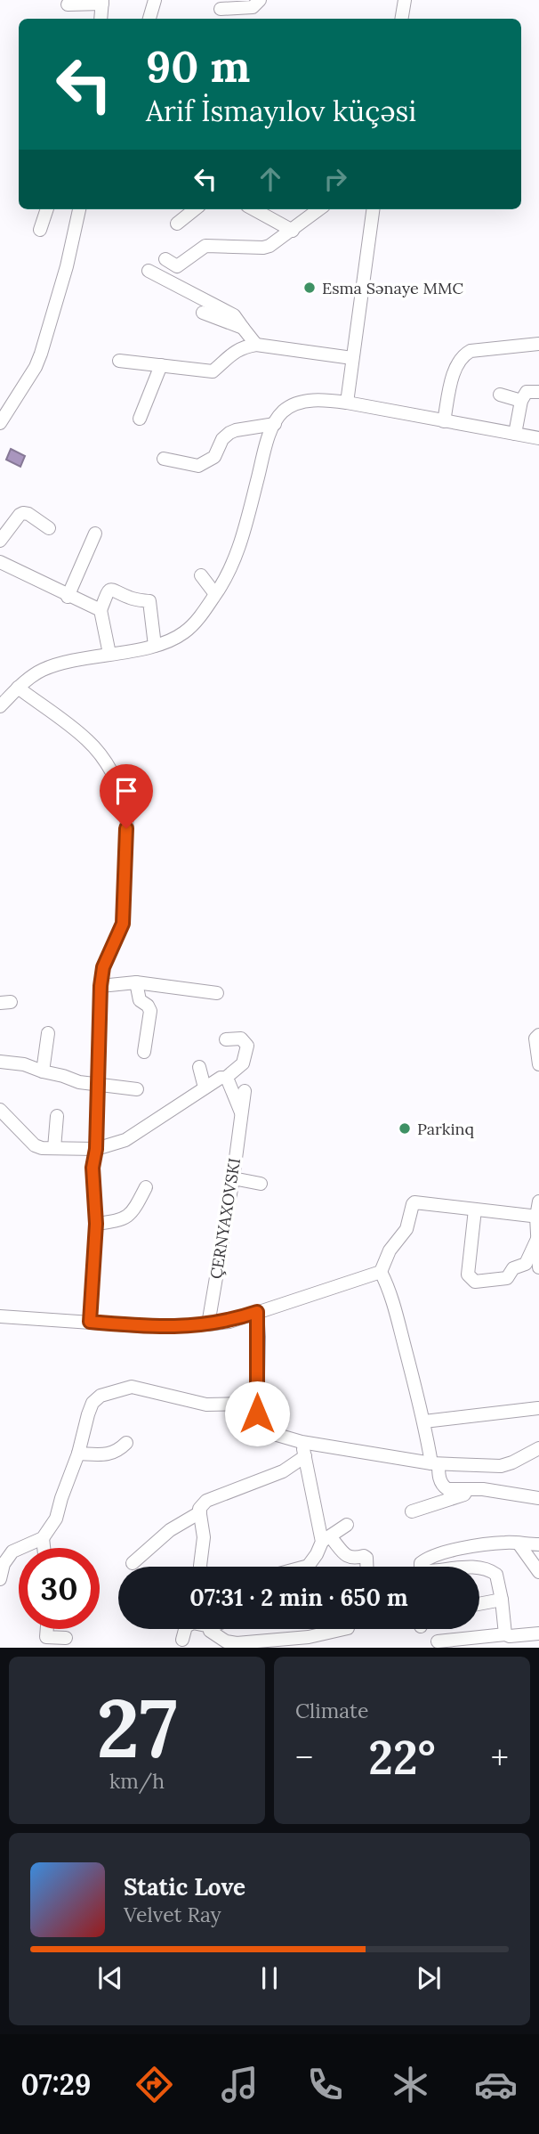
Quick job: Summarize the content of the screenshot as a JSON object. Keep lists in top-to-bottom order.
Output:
{
  "streets": {
    "street": ["ÇERNYAXOVSKI"]
  },
  "places": ["Esma Sənaye MMC", "Parkinq"],
  "page": {
    "turn": ["90 m", "Arif İsmayılov küçəsi"],
    "limit": "30",
    "trip": "07:31 · 2 min · 650 m",
    "tile": [
      ["27", "km/h"],
      "Climate"
    ],
    "heat": ["−", "22°", "+"],
    "song": ["Static Love", "Velvet Ray"],
    "tabs": "07:29"
  }
}
